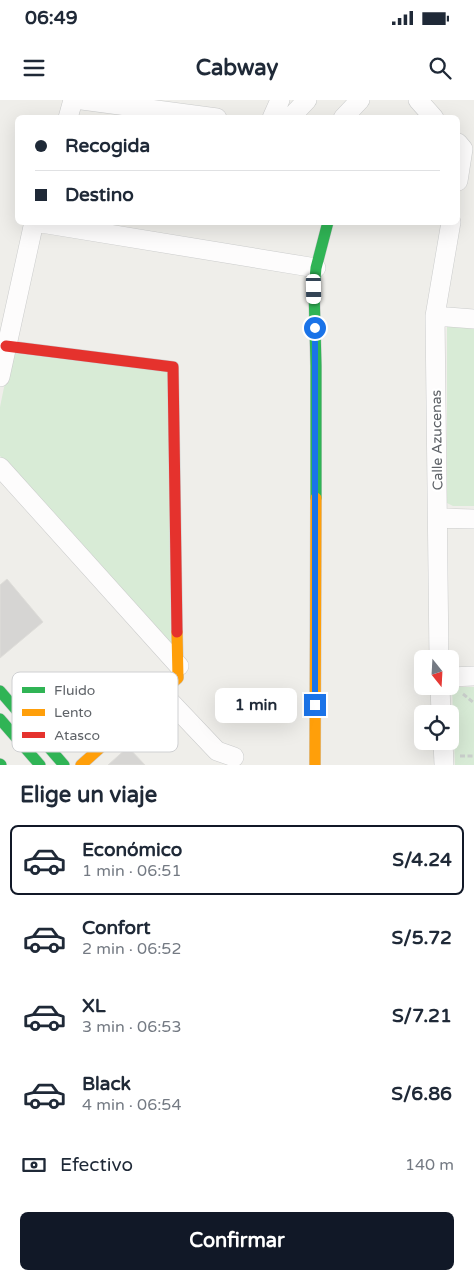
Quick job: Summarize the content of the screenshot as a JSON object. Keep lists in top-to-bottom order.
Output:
{
  "streets": {
    "street": ["Calle Azucenas"]
  },
  "legend": ["Fluido", "Lento", "Atasco"],
  "north": "bottom",
  "page": {
    "status": "06:49",
    "header": "Cabway",
    "banner": ["Recogida", "Destino"],
    "bubble": "1 min",
    "heading": "Elige un viaje",
    "list": [
      {
        "name": "Económico",
        "note": "1 min · 06:51",
        "value": "S/4.24"
      },
      {
        "name": "Confort",
        "note": "2 min · 06:52",
        "value": "S/5.72"
      },
      {
        "name": "XL",
        "note": "3 min · 06:53",
        "value": "S/7.21"
      },
      {
        "name": "Black",
        "note": "4 min · 06:54",
        "value": "S/6.86"
      }
    ],
    "pay": ["Efectivo", "140 m"],
    "buttons": "Confirmar"
  }
}
